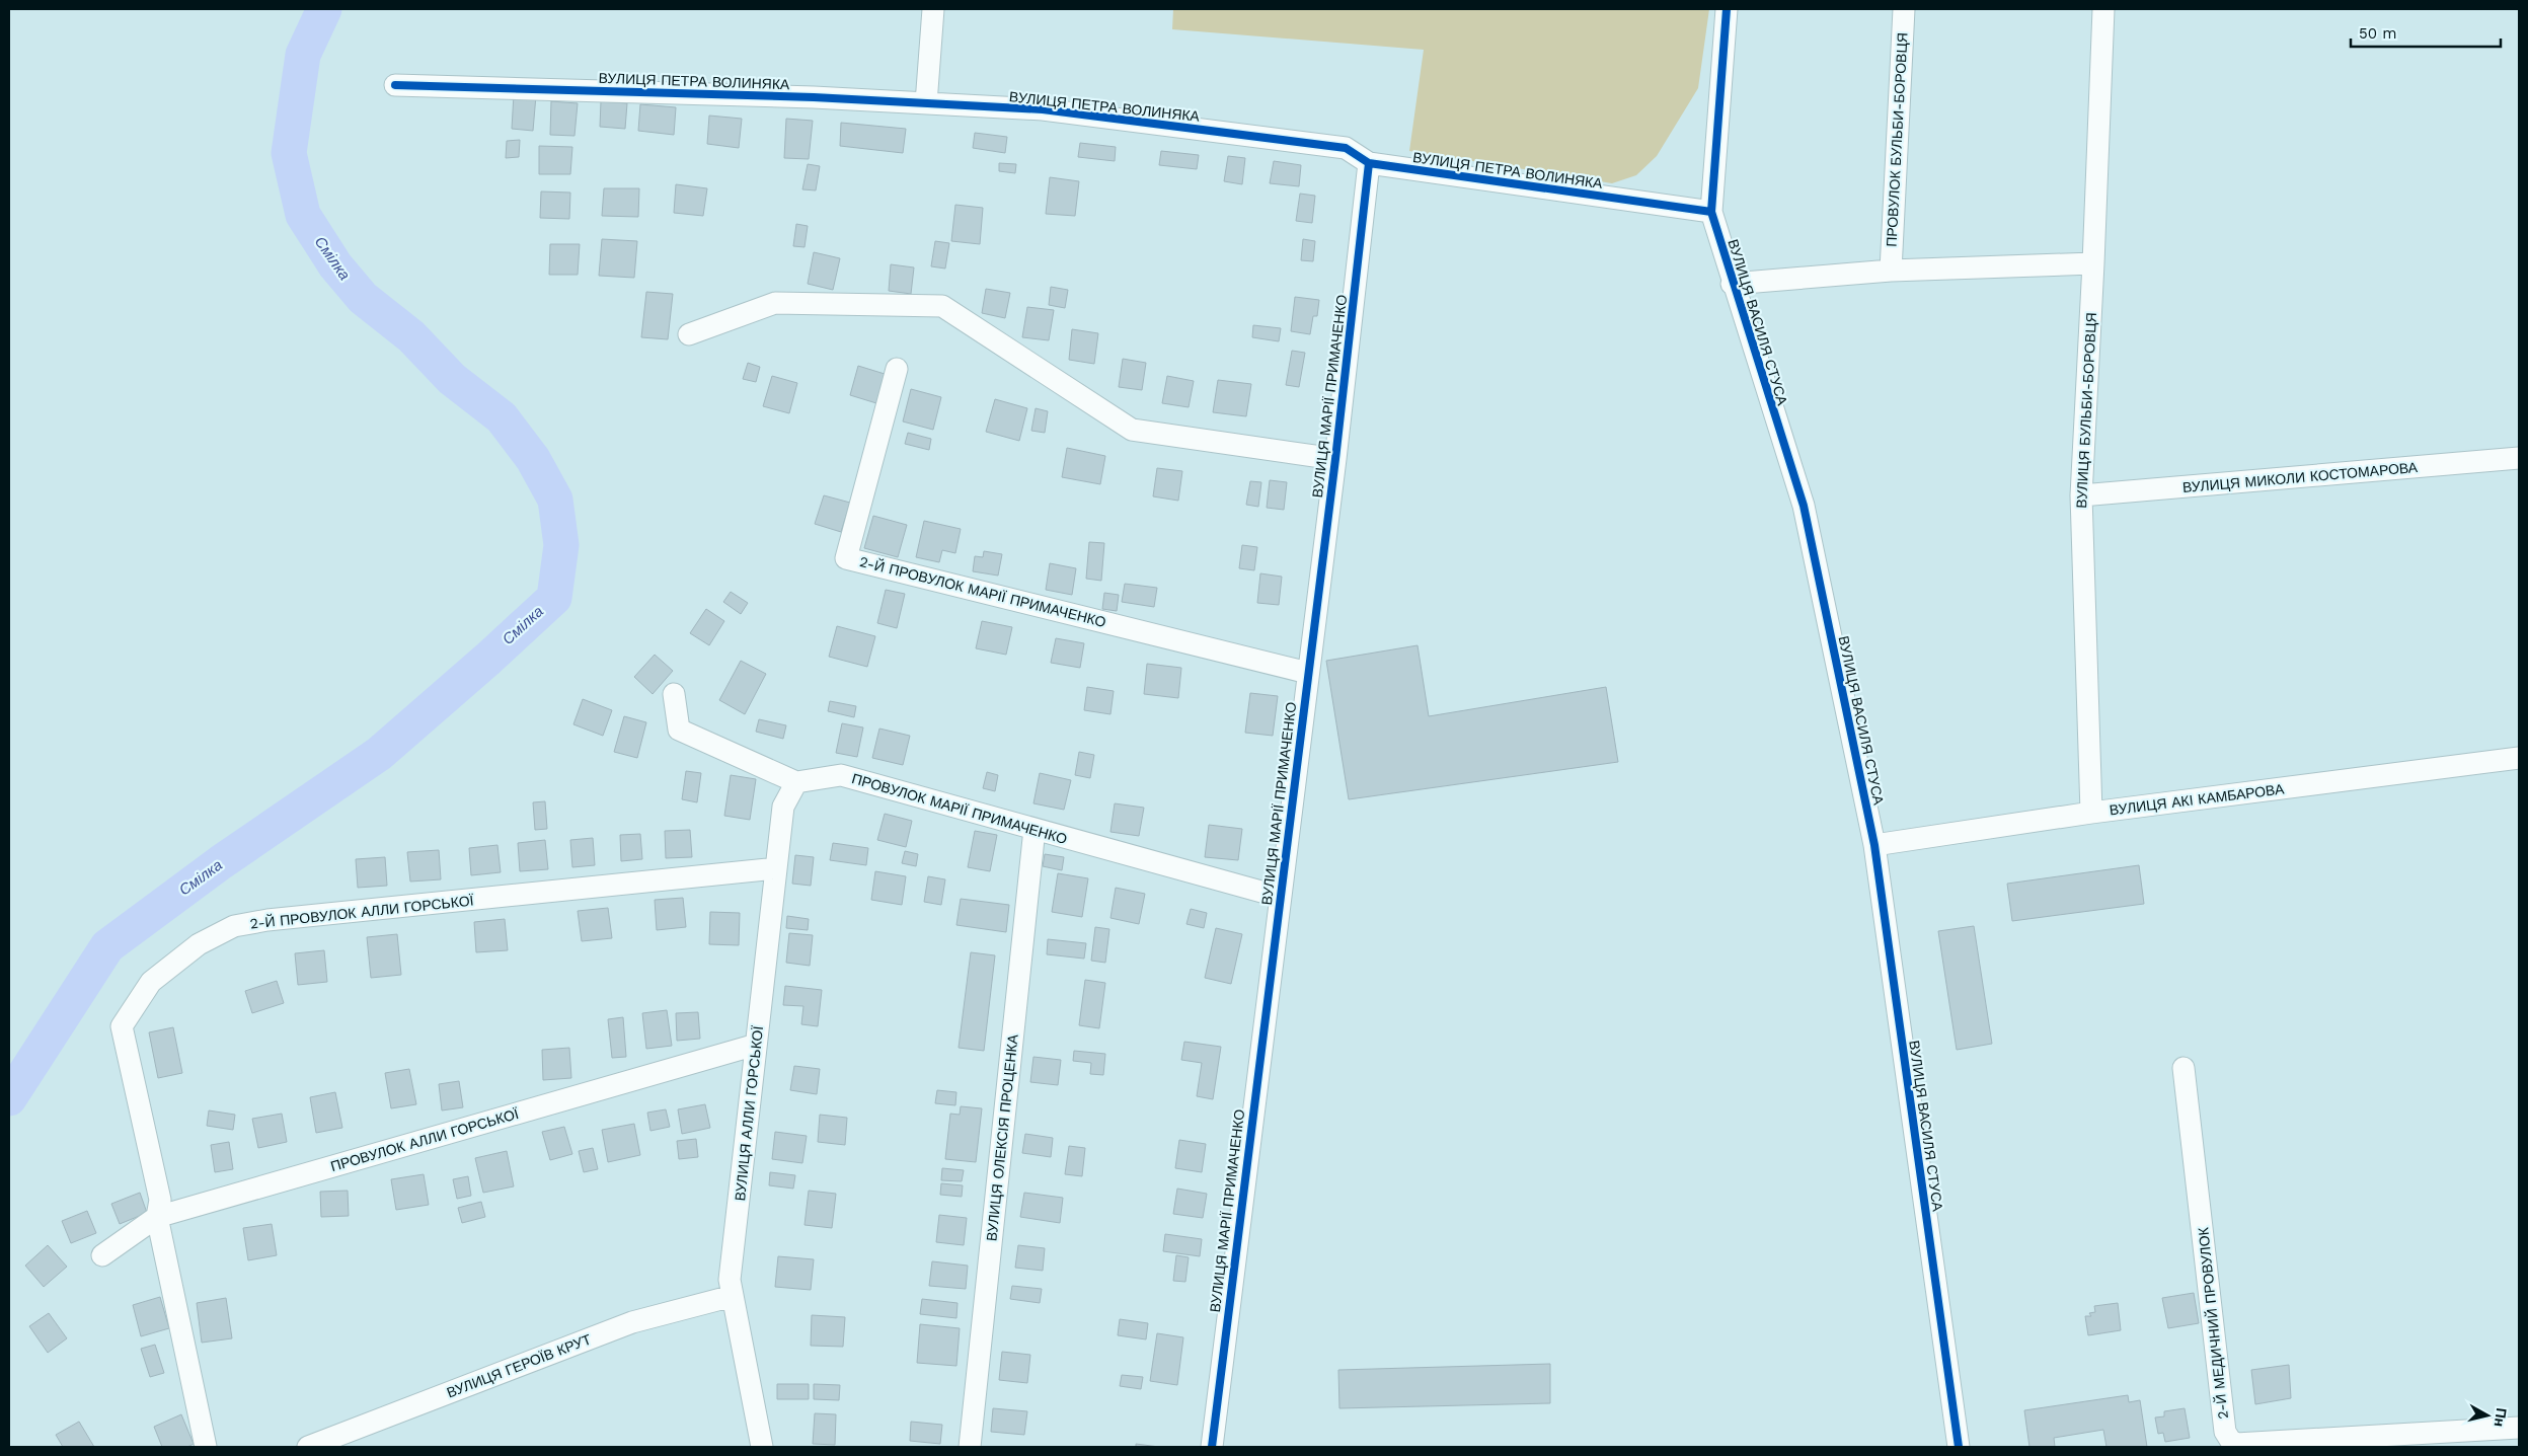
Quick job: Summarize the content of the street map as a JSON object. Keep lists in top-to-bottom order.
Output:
{
  "streets": {
    "street": [
      "ВУЛИЦЯ ПЕТРА ВОЛИНЯКА",
      "ПРОВУЛОК БУЛЬБИ-БОРОВЦЯ",
      "ВУЛИЦЯ ВАСИЛЯ СТУСА",
      "ВУЛИЦЯ МАРІЇ ПРИМАЧЕНКО",
      "ВУЛИЦЯ БУЛЬБИ-БОРОВЦЯ",
      "ВУЛИЦЯ МИКОЛИ КОСТОМАРОВА",
      "2-Й ПРОВУЛОК МАРІЇ ПРИМАЧЕНКО",
      "ВУЛИЦЯ АКІ КАМБАРОВА",
      "ПРОВУЛОК МАРІЇ ПРИМАЧЕНКО",
      "2-Й ПРОВУЛОК АЛЛИ ГОРСЬКОЇ",
      "ВУЛИЦЯ АЛЛИ ГОРСЬКОЇ",
      "ВУЛИЦЯ ОЛЕКСІЯ ПРОЦЕНКА",
      "ПРОВУЛОК АЛЛИ ГОРСЬКОЇ",
      "2-Й МЕДИЧНИЙ ПРОВУЛОК",
      "ВУЛИЦЯ ГЕРОЇВ КРУТ"
    ]
  },
  "crossings": [
    ["ВУЛИЦЯ ПЕТРА ВОЛИНЯКА", "ВУЛИЦЯ ВАСИЛЯ СТУСА"],
    ["ВУЛИЦЯ ПЕТРА ВОЛИНЯКА", "ВУЛИЦЯ МАРІЇ ПРИМАЧЕНКО"],
    ["ВУЛИЦЯ ВАСИЛЯ СТУСА", "ВУЛИЦЯ АКІ КАМБАРОВА"],
    ["ВУЛИЦЯ МАРІЇ ПРИМАЧЕНКО", "2-Й ПРОВУЛОК МАРІЇ ПРИМАЧЕНКО"],
    ["ВУЛИЦЯ МАРІЇ ПРИМАЧЕНКО", "ПРОВУЛОК МАРІЇ ПРИМАЧЕНКО"],
    ["ВУЛИЦЯ БУЛЬБИ-БОРОВЦЯ", "ВУЛИЦЯ МИКОЛИ КОСТОМАРОВА"],
    ["ВУЛИЦЯ БУЛЬБИ-БОРОВЦЯ", "ВУЛИЦЯ АКІ КАМБАРОВА"],
    ["ПРОВУЛОК МАРІЇ ПРИМАЧЕНКО", "ВУЛИЦЯ АЛЛИ ГОРСЬКОЇ"],
    ["ПРОВУЛОК МАРІЇ ПРИМАЧЕНКО", "ВУЛИЦЯ ОЛЕКСІЯ ПРОЦЕНКА"],
    ["2-Й ПРОВУЛОК АЛЛИ ГОРСЬКОЇ", "ВУЛИЦЯ АЛЛИ ГОРСЬКОЇ"],
    ["2-Й ПРОВУЛОК АЛЛИ ГОРСЬКОЇ", "ПРОВУЛОК АЛЛИ ГОРСЬКОЇ"],
    ["ВУЛИЦЯ АЛЛИ ГОРСЬКОЇ", "ПРОВУЛОК АЛЛИ ГОРСЬКОЇ"],
    ["ВУЛИЦЯ АЛЛИ ГОРСЬКОЇ", "ВУЛИЦЯ ГЕРОЇВ КРУТ"]
  ],
  "water": ["Смілка"],
  "scale_bar": "50 m",
  "north": "right"
}
